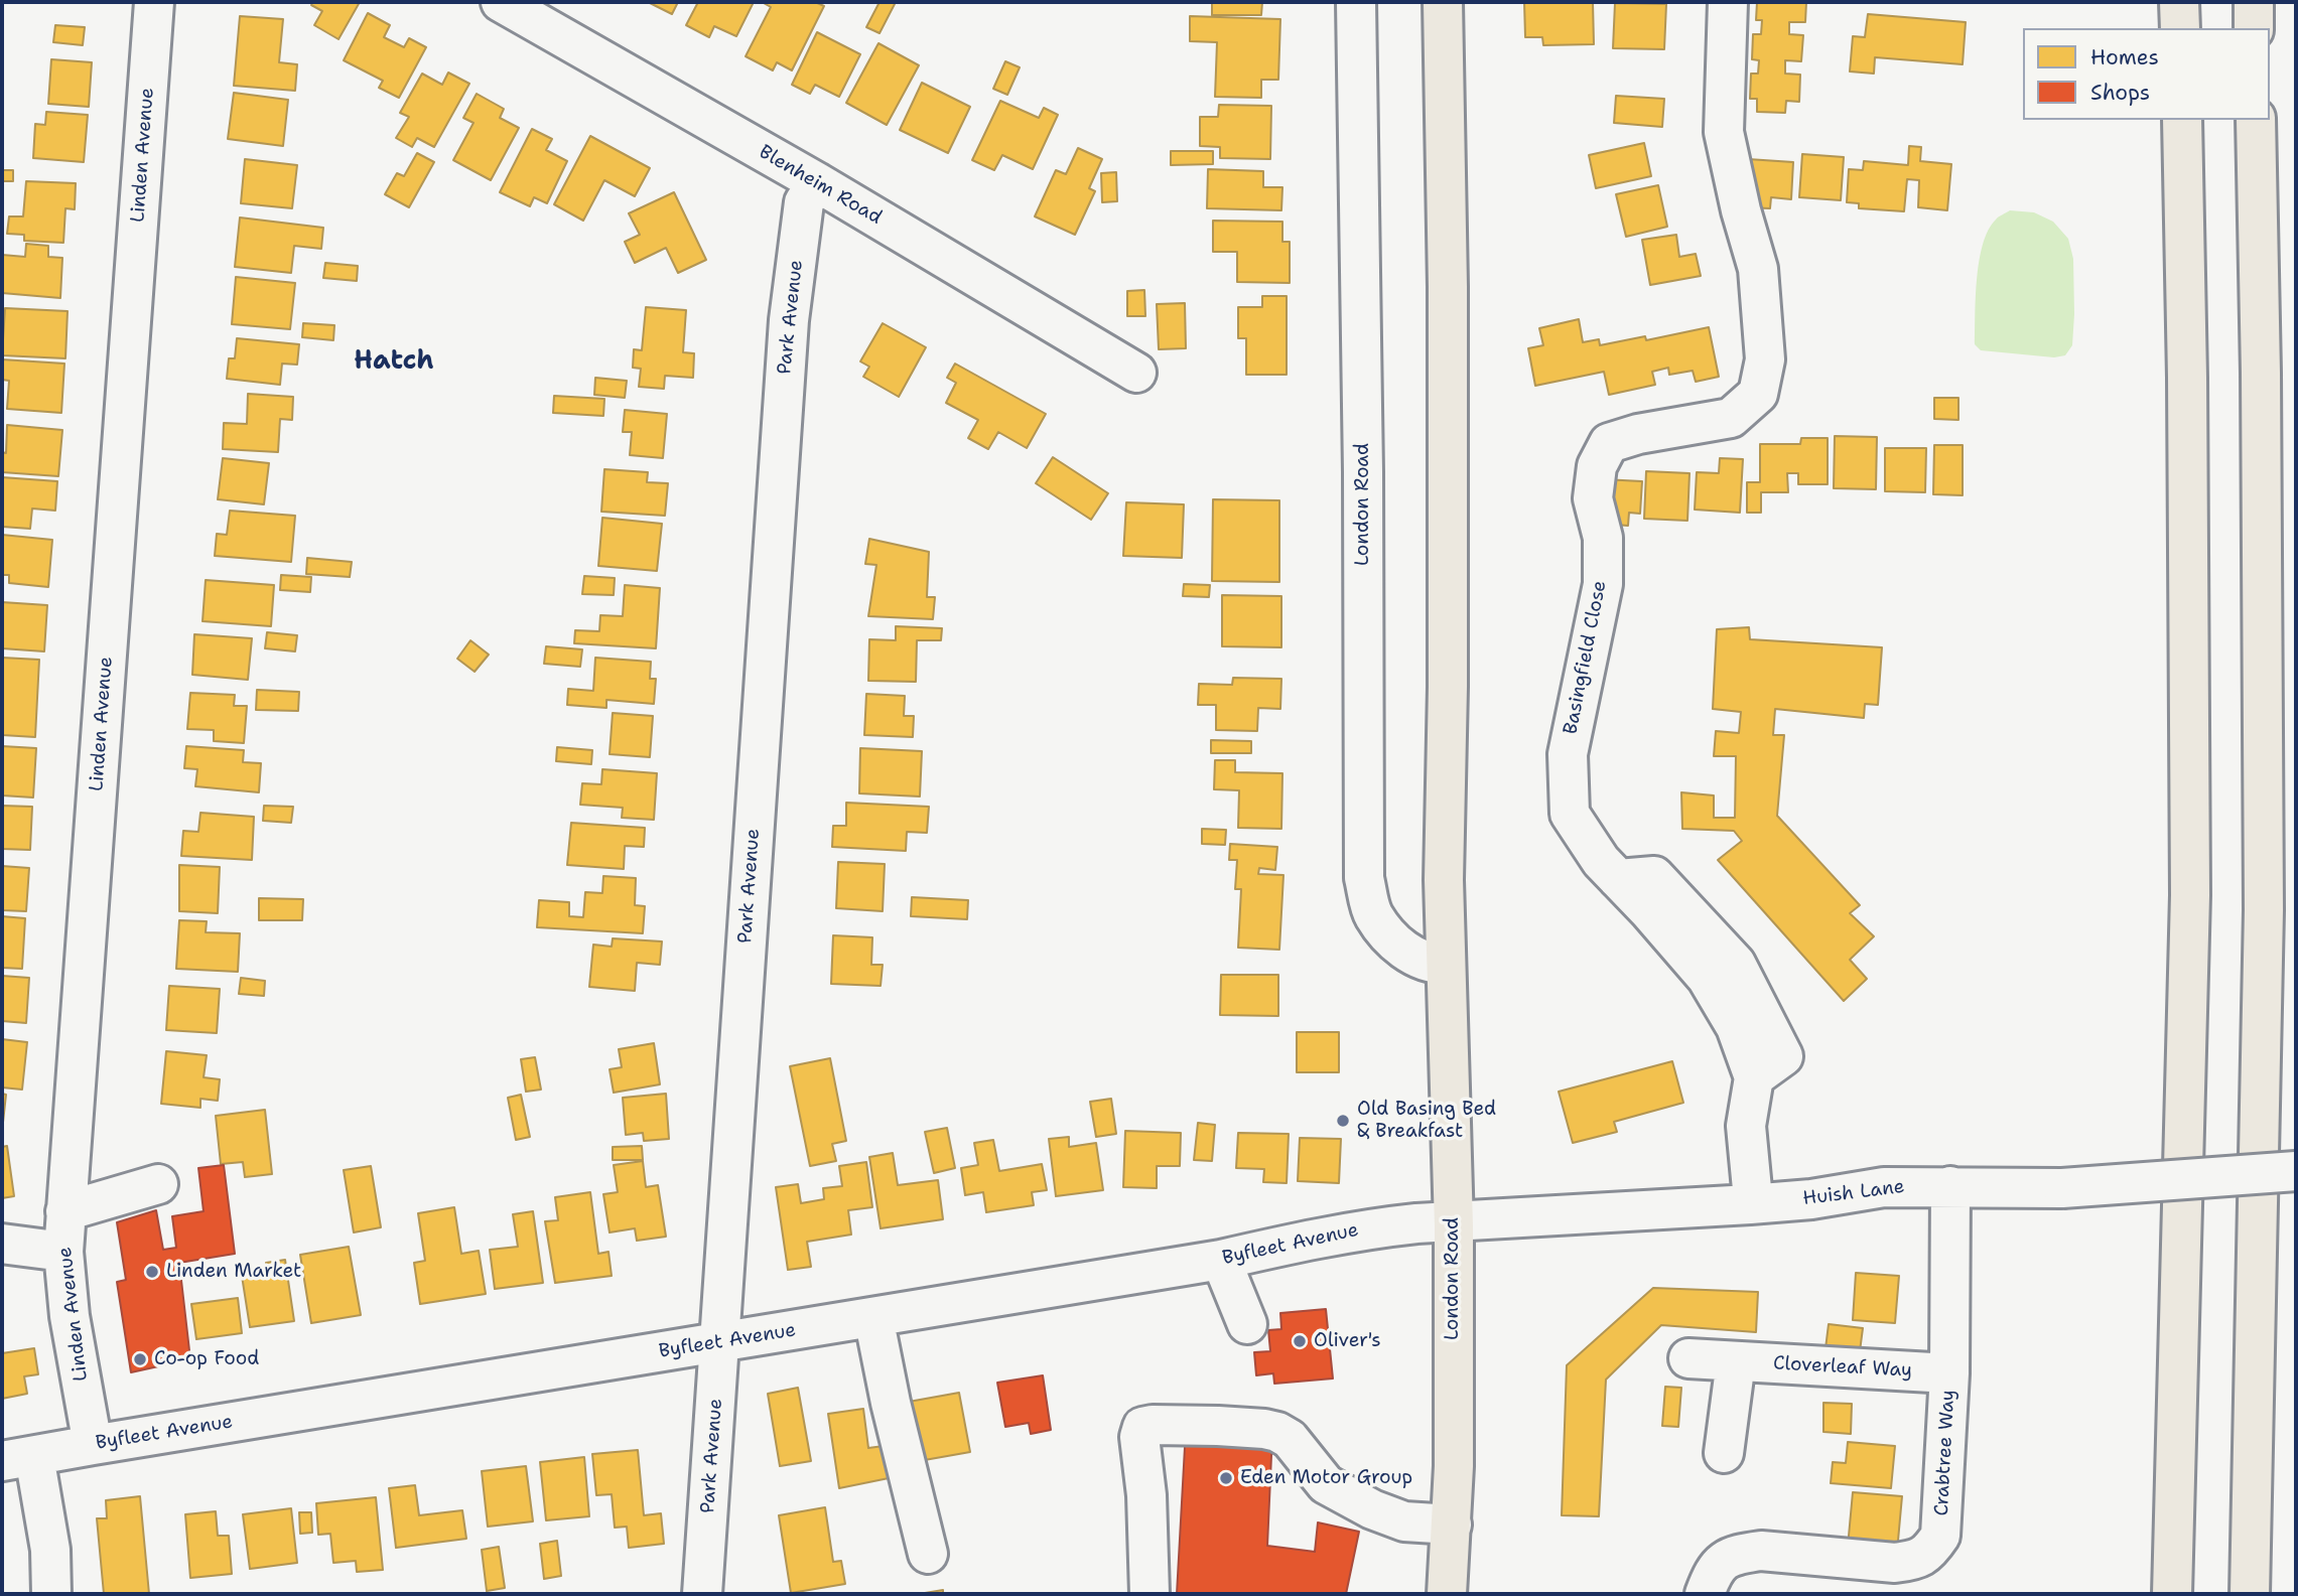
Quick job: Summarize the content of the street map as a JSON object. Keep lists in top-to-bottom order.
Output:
{
  "streets": {
    "main road": ["London Road"],
    "street": [
      "Linden Avenue",
      "Blenheim Road",
      "Park Avenue",
      "Basingfield Close",
      "Huish Lane",
      "Byfleet Avenue",
      "Cloverleaf Way",
      "Crabtree Way"
    ]
  },
  "crossings": [
    ["Linden Avenue", "Byfleet Avenue"],
    ["Blenheim Road", "Park Avenue"],
    ["Park Avenue", "Byfleet Avenue"],
    ["London Road", "Huish Lane"],
    ["London Road", "Byfleet Avenue"],
    ["Basingfield Close", "Huish Lane"],
    ["Huish Lane", "Byfleet Avenue"],
    ["Huish Lane", "Crabtree Way"],
    ["Cloverleaf Way", "Crabtree Way"]
  ],
  "districts": ["Hatch"],
  "places": [
    "Old Basing Bed & Breakfast",
    "Linden Market",
    "Oliver's",
    "Co-op Food",
    "Eden Motor Group"
  ],
  "legend": ["Homes", "Shops"]
}
